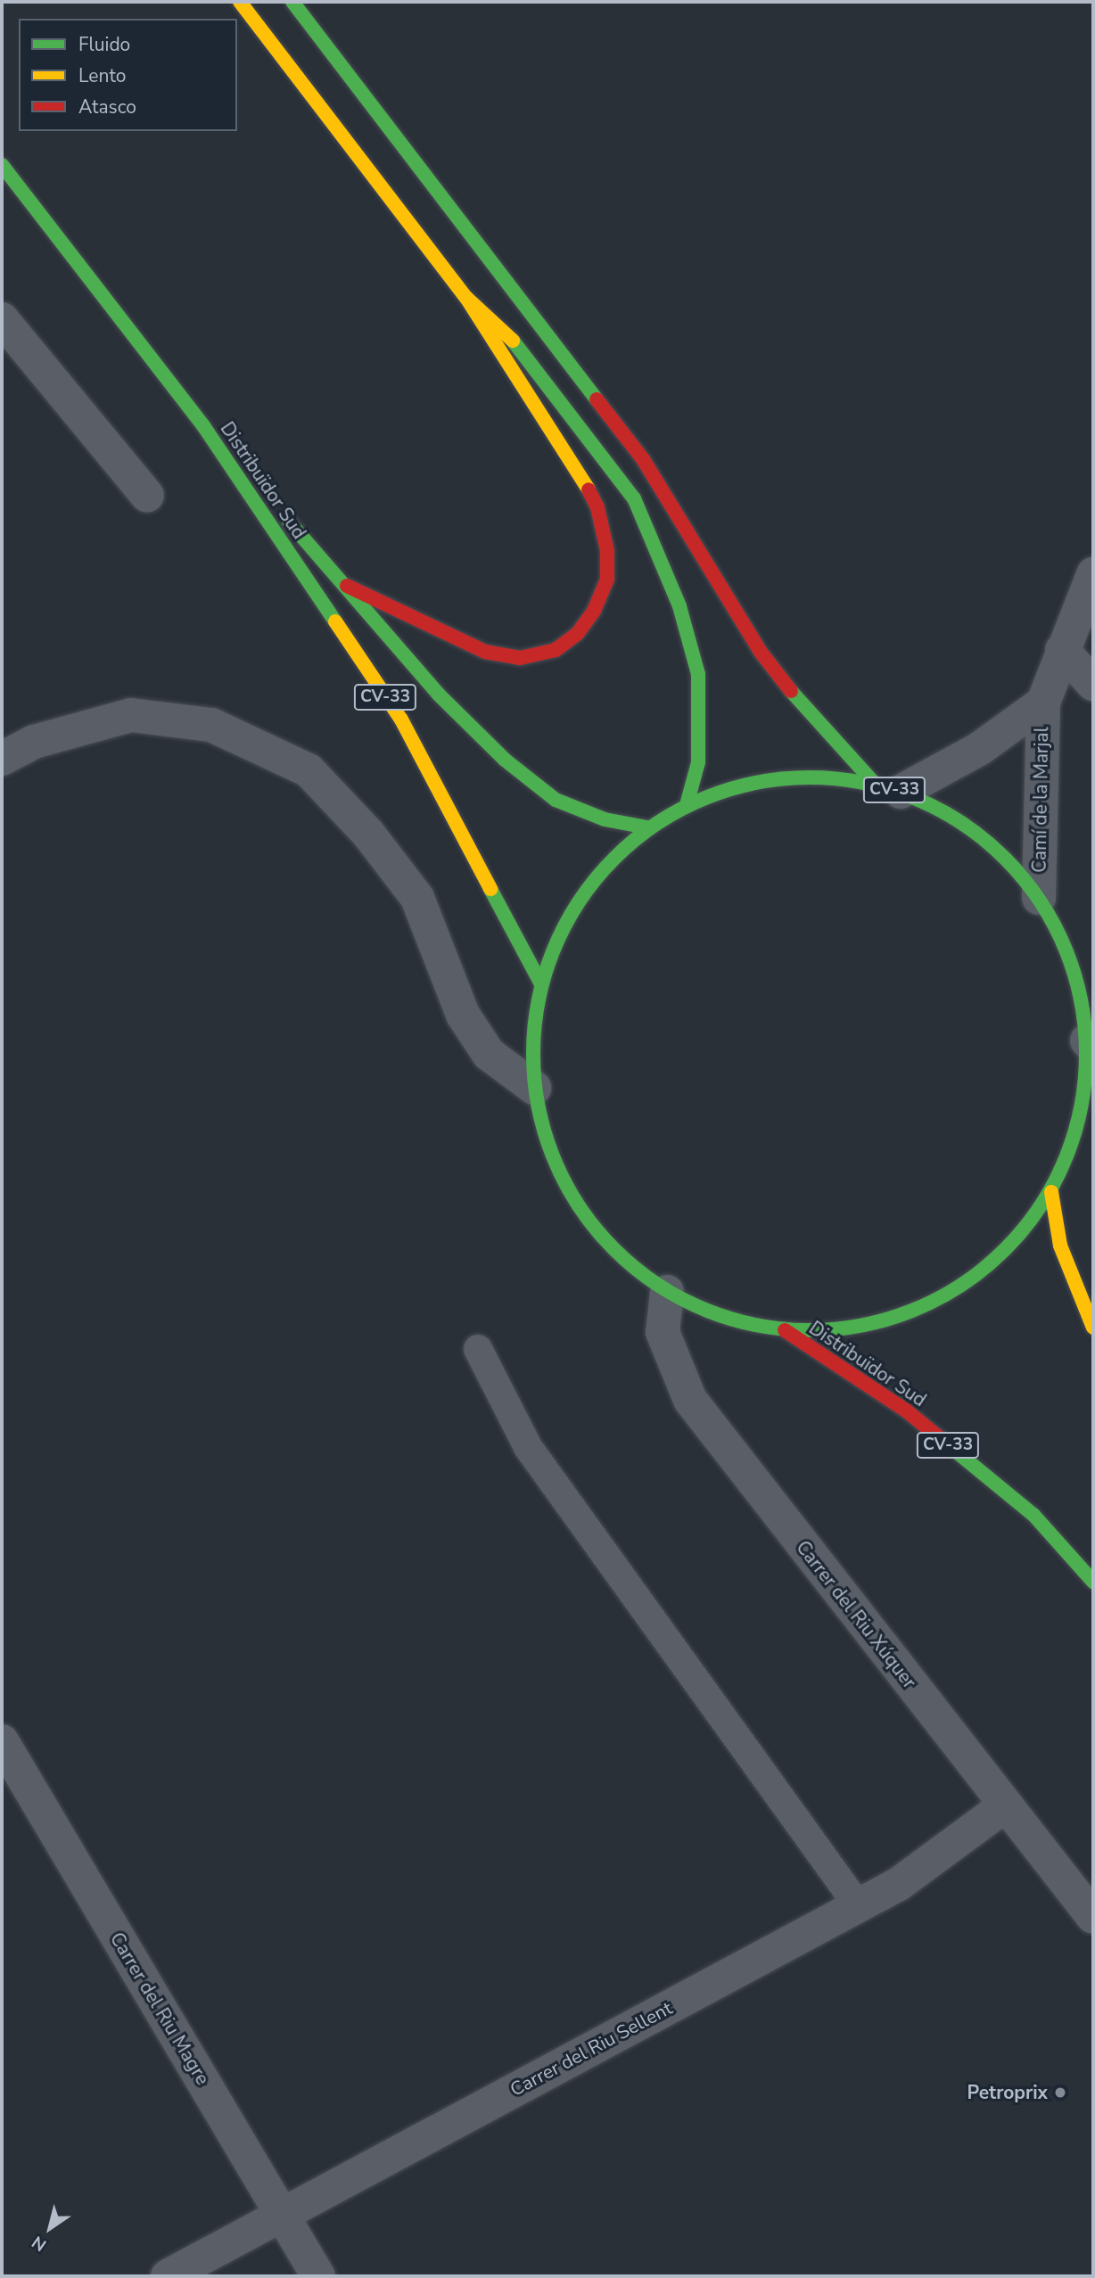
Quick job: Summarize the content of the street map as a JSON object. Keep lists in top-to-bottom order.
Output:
{
  "streets": {
    "main road": ["Distribuïdor Sud", "CV-33"],
    "street": [
      "Camí de la Marjal",
      "Carrer del Riu Xúquer",
      "Carrer del Riu Magre",
      "Carrer del Riu Sellent"
    ]
  },
  "crossings": [
    ["Distribuïdor Sud", "CV-33"],
    ["CV-33", "Camí de la Marjal"],
    ["CV-33", "Carrer del Riu Xúquer"],
    ["Carrer del Riu Xúquer", "Carrer del Riu Sellent"],
    ["Carrer del Riu Magre", "Carrer del Riu Sellent"]
  ],
  "places": ["Petroprix"],
  "legend": ["Fluido", "Lento", "Atasco"],
  "north": "bottom left"
}
